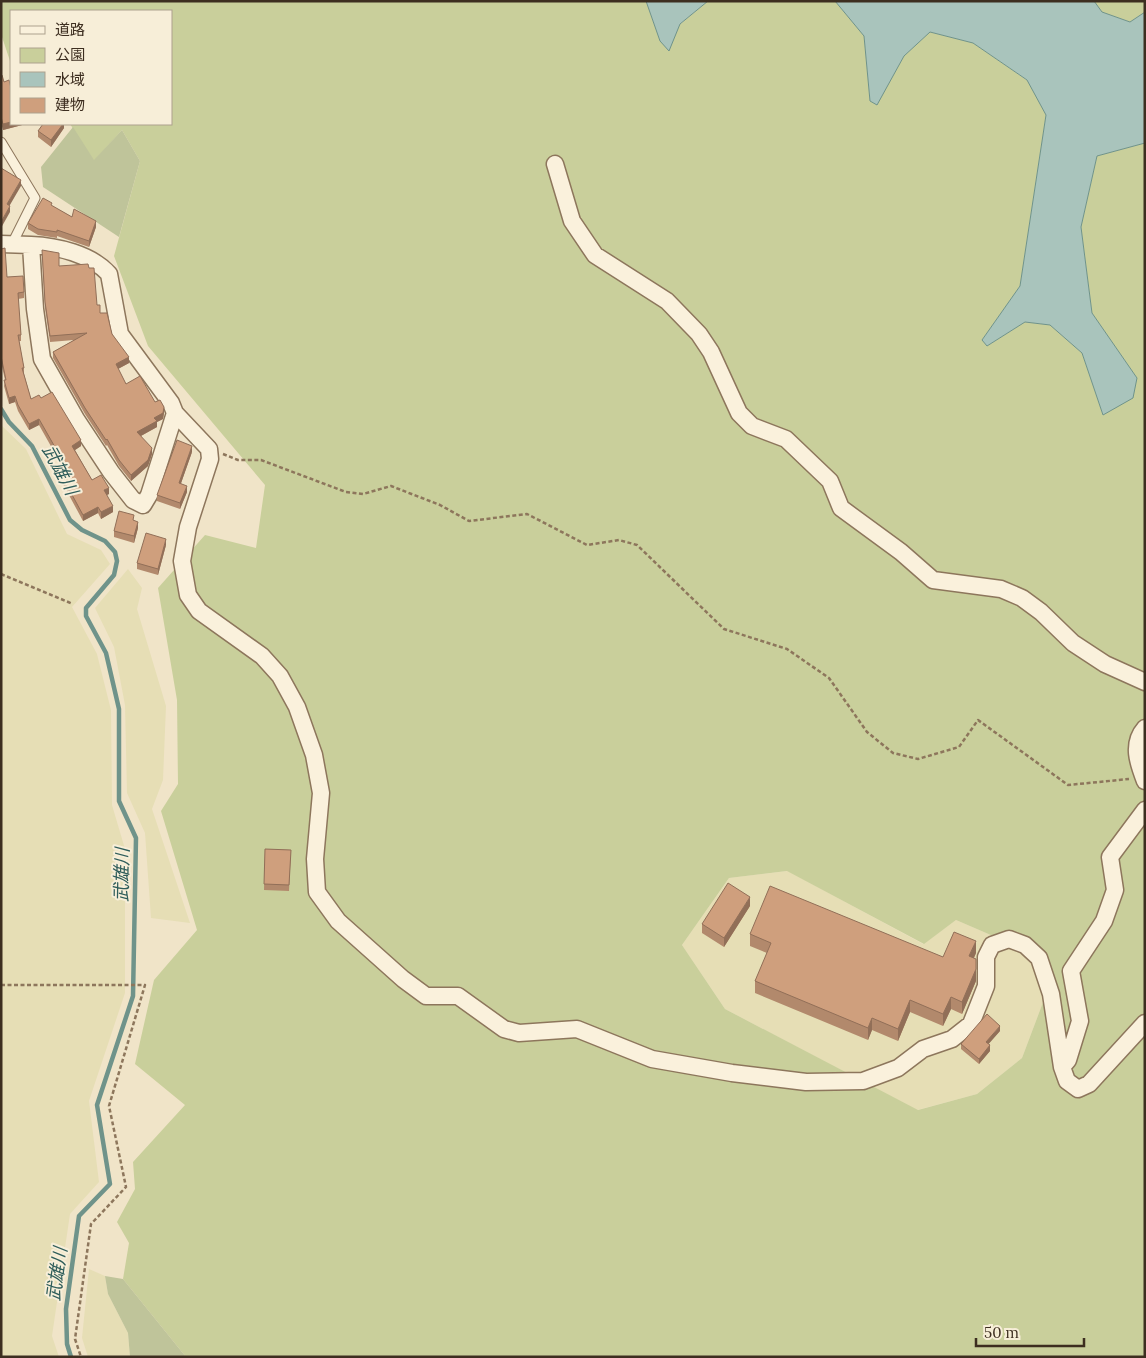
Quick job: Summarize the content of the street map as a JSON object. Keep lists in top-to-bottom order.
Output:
{
  "water": ["武雄川"],
  "legend": [
    "道路",
    "公園",
    "水域",
    "建物"
  ],
  "scale_bar": "50 m"
}
